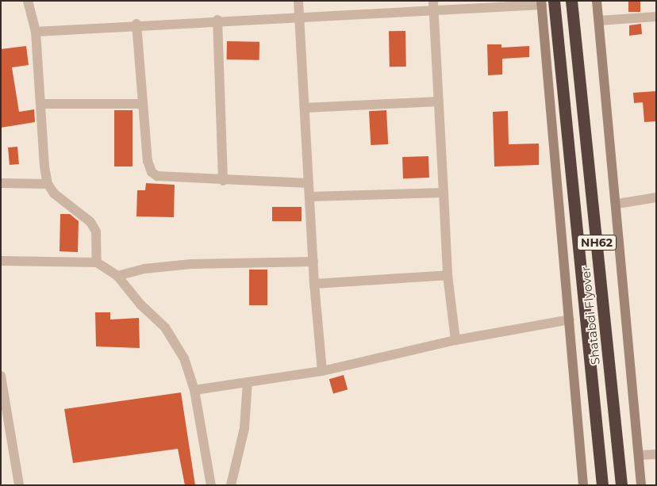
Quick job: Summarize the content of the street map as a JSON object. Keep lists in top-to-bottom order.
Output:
{
  "streets": {
    "highway": ["NH62", "Shatabdi Flyover"]
  }
}
